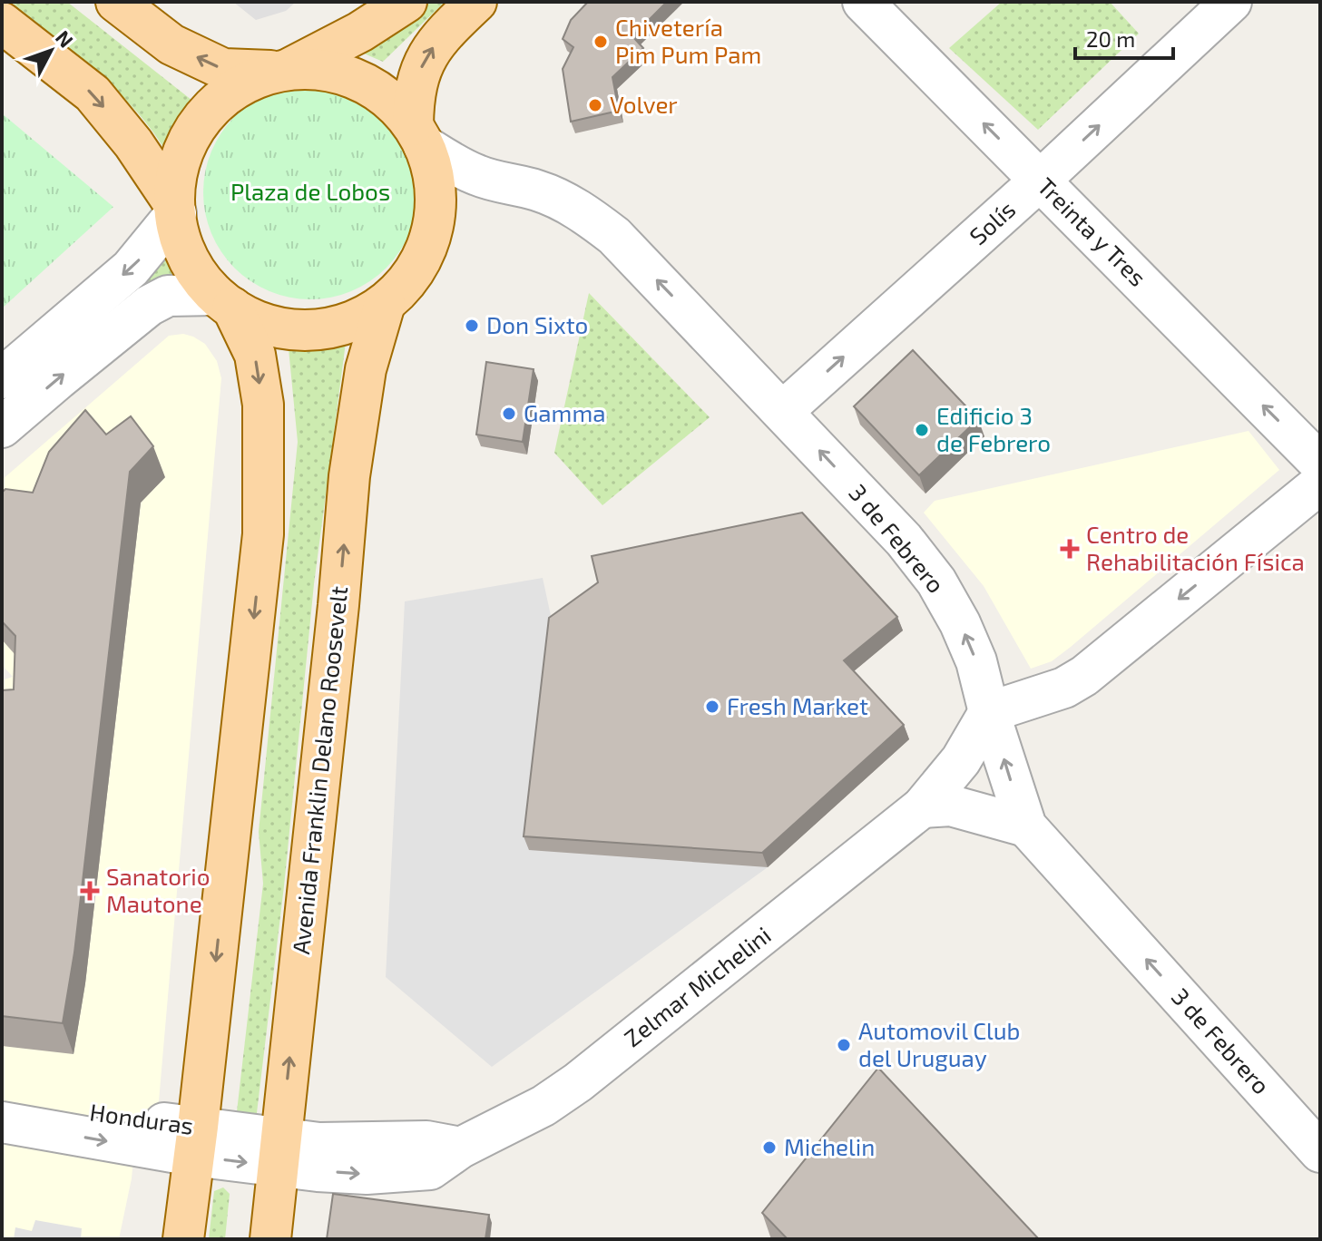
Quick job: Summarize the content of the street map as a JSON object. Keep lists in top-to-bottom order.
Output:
{
  "streets": {
    "main road": ["Avenida Franklin Delano Roosevelt"],
    "street": [
      "Solís",
      "Treinta y Tres",
      "3 de Febrero",
      "Zelmar Michelini",
      "Honduras"
    ]
  },
  "crossings": [
    ["Solís", "Treinta y Tres"],
    ["Solís", "3 de Febrero"],
    ["3 de Febrero", "Zelmar Michelini"],
    ["Avenida Franklin Delano Roosevelt", "Zelmar Michelini"],
    ["Avenida Franklin Delano Roosevelt", "Honduras"],
    ["Zelmar Michelini", "Honduras"]
  ],
  "one_way": ["Solís", "Treinta y Tres", "3 de Febrero"],
  "parks": ["Plaza de Lobos"],
  "places": {
    "other": [
      "Chivetería Pim Pum Pam",
      "Volver",
      "Don Sixto",
      "Gamma",
      "Edificio 3 de Febrero",
      "Fresh Market",
      "Automovil Club del Uruguay",
      "Michelin"
    ],
    "health": ["Centro de Rehabilitación Física", "Sanatorio Mautone"]
  },
  "scale_bar": "20 m",
  "north": "top right"
}
